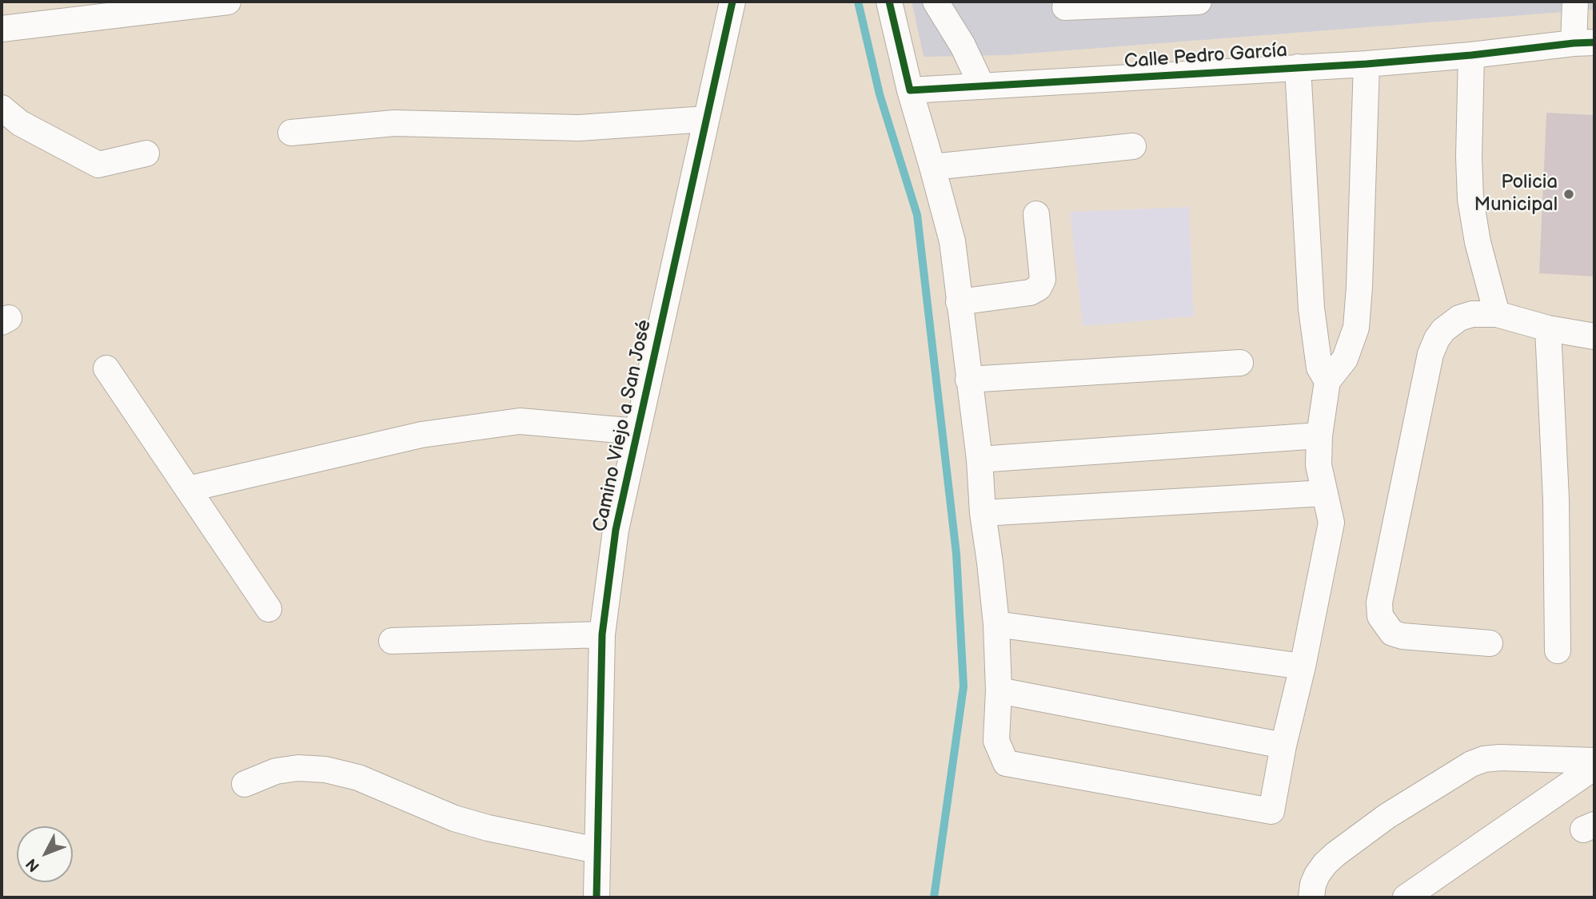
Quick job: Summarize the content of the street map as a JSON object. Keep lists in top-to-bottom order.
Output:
{
  "streets": {
    "street": ["Calle Pedro García", "Camino Viejo a San José"]
  },
  "places": ["Policia Municipal"],
  "north": "bottom left"
}
